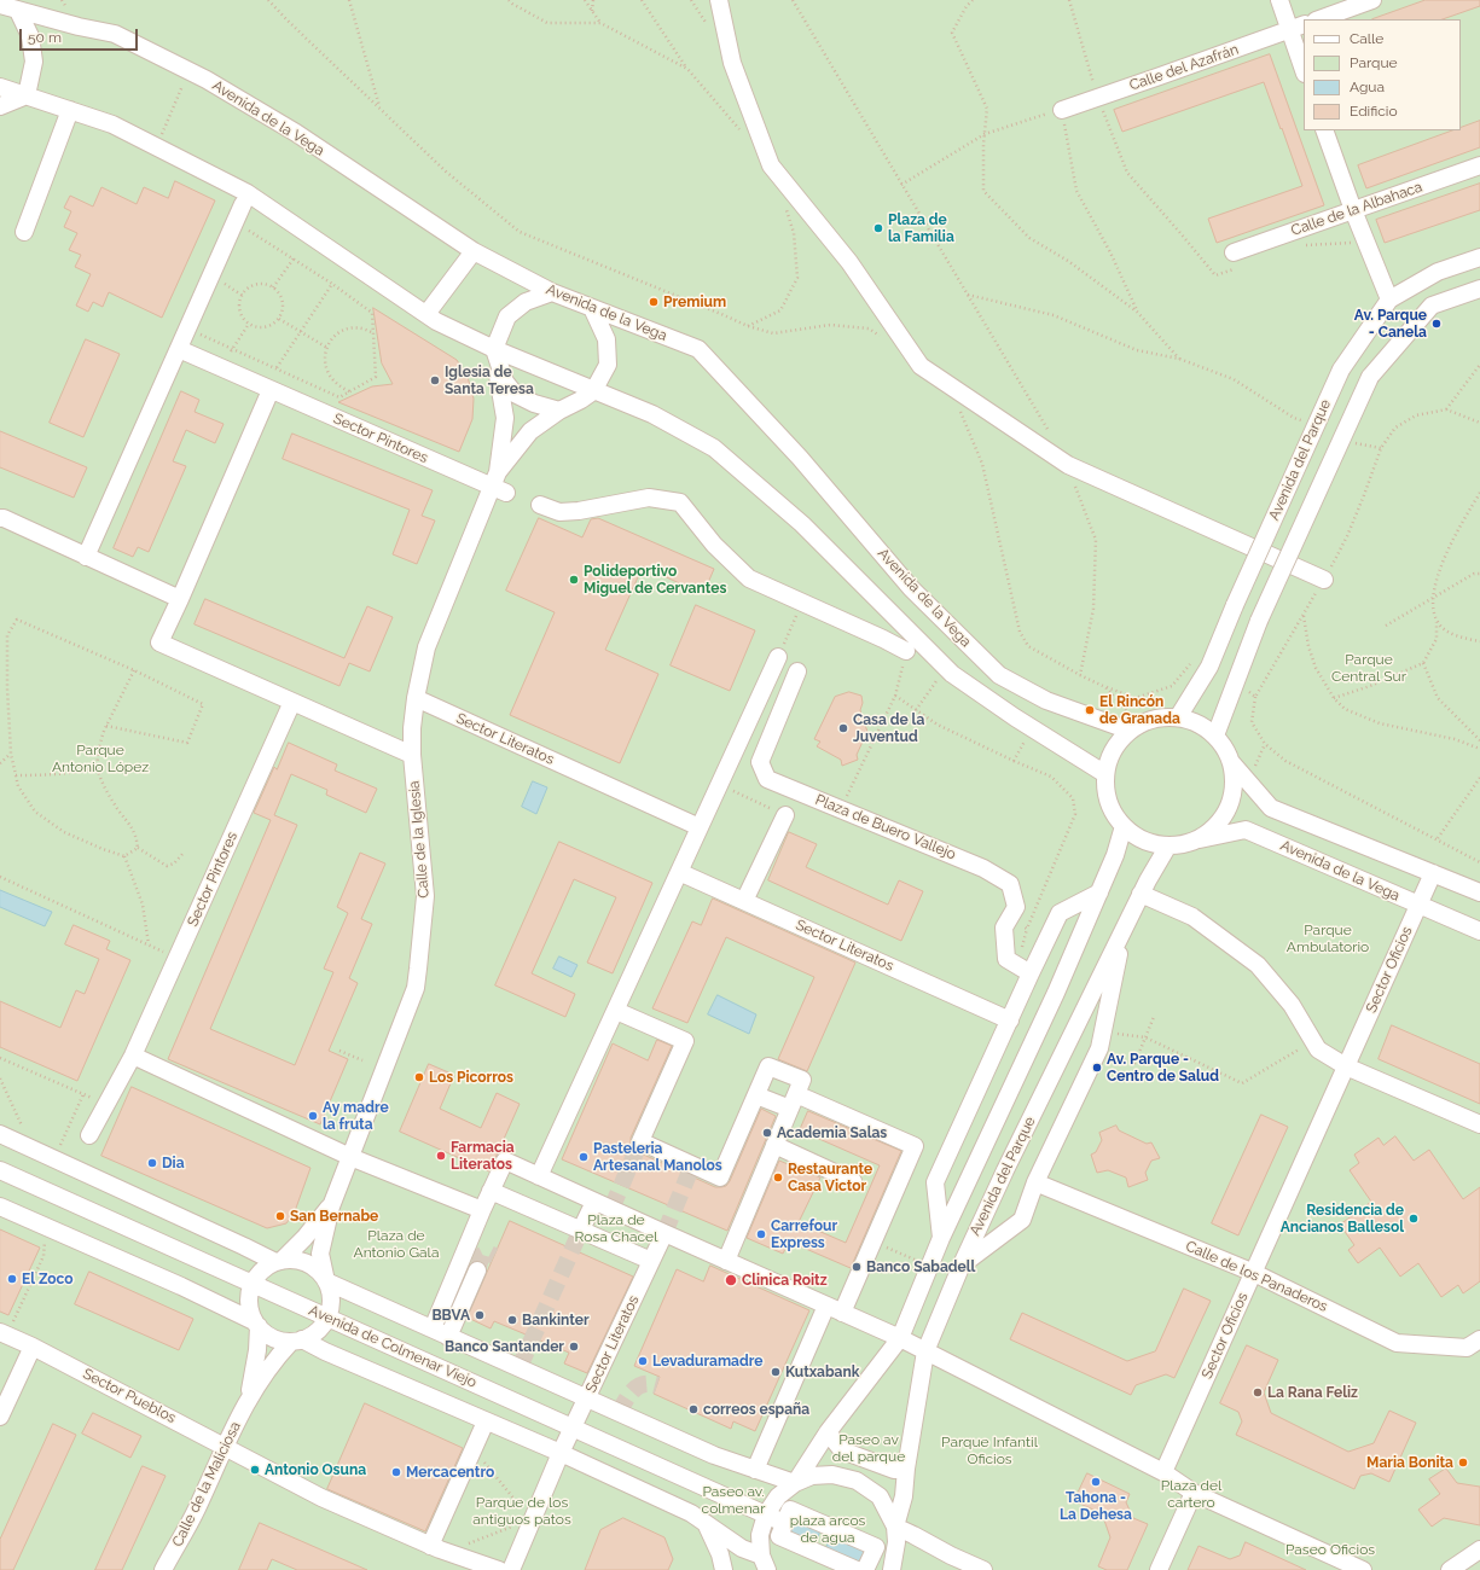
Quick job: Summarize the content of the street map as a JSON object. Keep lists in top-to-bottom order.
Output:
{
  "streets": {
    "street": [
      "Calle del Azafrán",
      "Avenida de la Vega",
      "Calle de la Albahaca",
      "Sector Pintores",
      "Avenida del Parque",
      "Sector Literatos",
      "Plaza de Buero Vallejo",
      "Calle de la Iglesia",
      "Sector Oficios",
      "Calle de los Panaderos",
      "Avenida de Colmenar Viejo",
      "Sector Pueblos",
      "Calle de la Maliciosa"
    ]
  },
  "crossings": [
    ["Avenida de la Vega", "Avenida del Parque"],
    ["Avenida de la Vega", "Sector Oficios"],
    ["Sector Pintores", "Calle de la Iglesia"],
    ["Sector Literatos", "Calle de la Iglesia"],
    ["Sector Literatos", "Avenida de Colmenar Viejo"],
    ["Calle de la Iglesia", "Avenida de Colmenar Viejo"],
    ["Calle de la Iglesia", "Calle de la Maliciosa"],
    ["Sector Oficios", "Calle de los Panaderos"],
    ["Avenida de Colmenar Viejo", "Calle de la Maliciosa"],
    ["Sector Pueblos", "Calle de la Maliciosa"]
  ],
  "parks": [
    "Parque Central Sur",
    "Parque Antonio López",
    "Parque Ambulatorio",
    "Plaza de Rosa Chacel",
    "Plaza de Antonio Gala",
    "Paseo av del parque",
    "Parque Infantil Oficios",
    "Plaza del cartero",
    "Paseo av. colmenar",
    "Parque de los antiguos patos",
    "plaza arcos de agua",
    "Paseo Oficios"
  ],
  "places": [
    "Plaza de la Familia",
    "Premium",
    "Av. Parque - Canela",
    "Iglesia de Santa Teresa",
    "Polideportivo Miguel de Cervantes",
    "El Rincón de Granada",
    "Casa de la Juventud",
    "Av. Parque - Centro de Salud",
    "Los Picorros",
    "Ay madre la fruta",
    "Academia Salas",
    "Farmacia Literatos",
    "Pasteleria Artesanal Manolos",
    "Dia",
    "Restaurante Casa Victor",
    "San Bernabe",
    "Residencia de Ancianos Ballesol",
    "Carrefour Express",
    "Banco Sabadell",
    "El Zoco",
    "Clinica Roitz",
    "BBVA",
    "Bankinter",
    "Banco Santander",
    "Levaduramadre",
    "Kutxabank",
    "La Rana Feliz",
    "correos españa",
    "Maria Bonita",
    "Antonio Osuna",
    "Mercacentro",
    "Tahona - La Dehesa"
  ],
  "legend": [
    "Calle",
    "Parque",
    "Agua",
    "Edificio"
  ],
  "scale_bar": "50 m"
}
